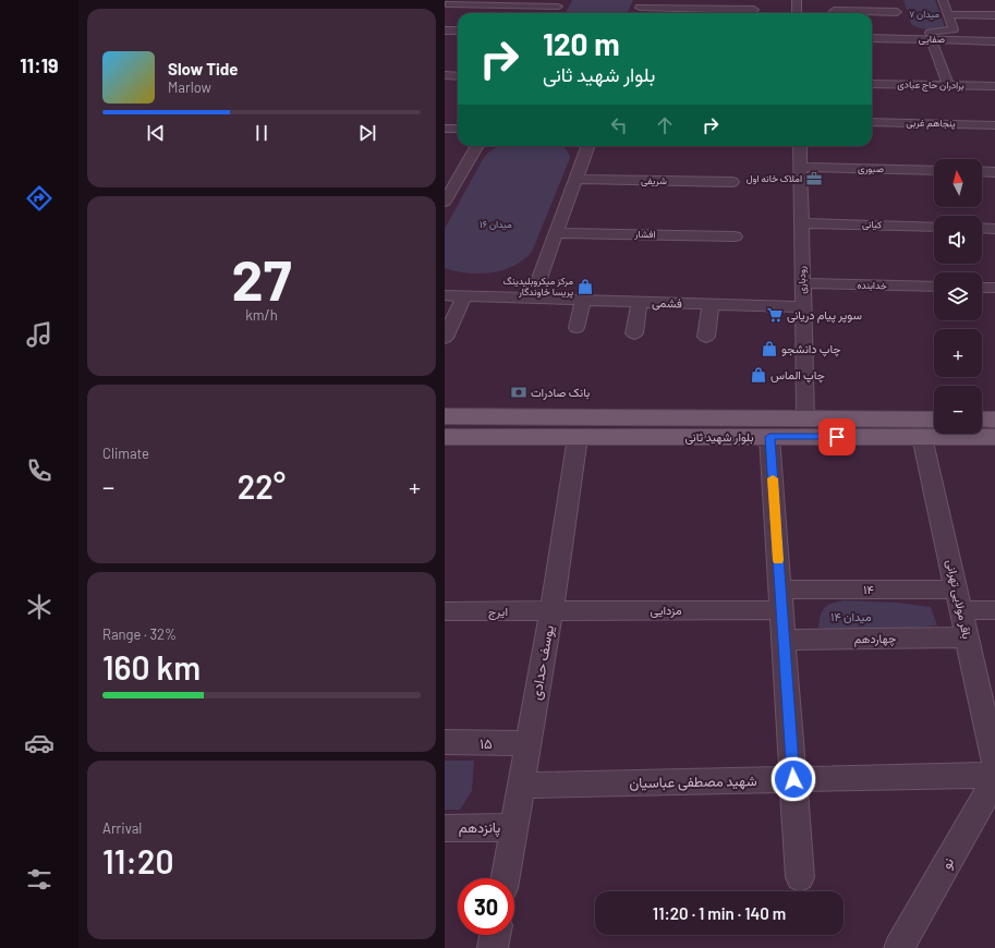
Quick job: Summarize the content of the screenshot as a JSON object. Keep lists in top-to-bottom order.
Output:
{
  "streets": {
    "main road": ["بلوار شهید ثانی"],
    "street": [
      "صفایی",
      "برادران حاج عبادی",
      "پنجاهم غربی",
      "صبوری",
      "شریفی",
      "کیانی",
      "افشار",
      "رودباری",
      "خدابنده",
      "فشمی",
      "۱۴",
      "باقر مولایی تهرانی",
      "مزدایی",
      "ایرج",
      "چهاردهم",
      "یوسف حدادی",
      "۱۵",
      "شهید مصطفی عباسیان",
      "پانزدهم",
      "نو"
    ]
  },
  "crossings": [
    ["صبوری", "رودباری"],
    ["کیانی", "رودباری"],
    ["رودباری", "خدابنده"],
    ["رودباری", "فشمی"],
    ["رودباری", "بلوار شهید ثانی"],
    ["بلوار شهید ثانی", "باقر مولایی تهرانی"],
    ["بلوار شهید ثانی", "یوسف حدادی"],
    ["۱۴", "باقر مولایی تهرانی"],
    ["۱۴", "مزدایی"],
    ["باقر مولایی تهرانی", "چهاردهم"],
    ["مزدایی", "ایرج"],
    ["مزدایی", "یوسف حدادی"],
    ["ایرج", "یوسف حدادی"],
    ["یوسف حدادی", "۱۵"],
    ["یوسف حدادی", "شهید مصطفی عباسیان"],
    ["یوسف حدادی", "پانزدهم"]
  ],
  "parks": ["میدان ۷", "میدان ۱۶", "میدان ۱۴"],
  "places": {
    "office": ["املاک خانه اول"],
    "shop": ["مرکز میکروبلیدینگ پریسا خاوندگار", "چاپ دانشجو", "چاپ‌ الماس"],
    "supermarket": ["سوپر پیام دریانی"],
    "bank": ["بانک صادرات"]
  },
  "north": "top",
  "page": {
    "tabs": "11:19",
    "turn": ["120 m", "بلوار شهید ثانی"],
    "song": ["Slow Tide", "Marlow"],
    "map_buttons": ["+", "−"],
    "tile": [
      ["27", "km/h"],
      "Climate",
      ["Range · 32%", "160 km"],
      ["Arrival", "11:20"]
    ],
    "heat": ["−", "22°", "+"],
    "limit": "30",
    "trip": "11:20 · 1 min · 140 m"
  }
}
